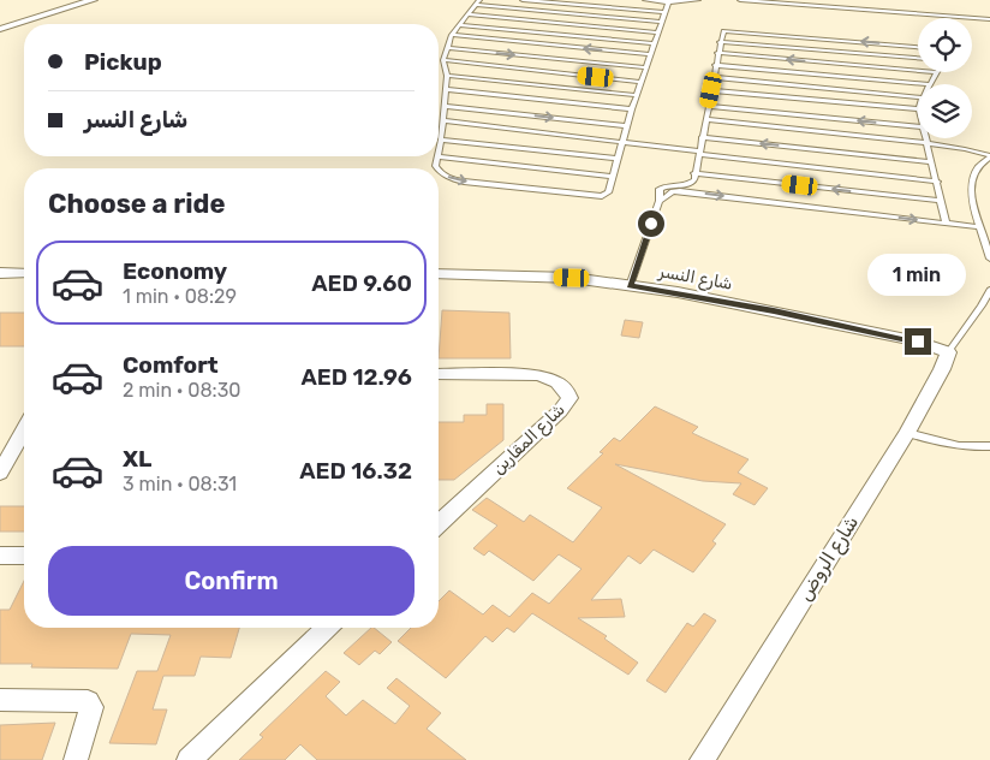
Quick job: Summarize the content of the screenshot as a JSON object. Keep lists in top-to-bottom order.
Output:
{
  "streets": {
    "street": ["شارع النسر", "شارع المقارين", "شارع الروض"]
  },
  "crossings": [
    ["شارع النسر", "شارع الروض"]
  ],
  "page": {
    "banner": ["Pickup", "شارع النسر"],
    "heading": "Choose a ride",
    "list": [
      {
        "name": "Economy",
        "note": "1 min · 08:29",
        "value": "AED 9.60"
      },
      {
        "name": "Comfort",
        "note": "2 min · 08:30",
        "value": "AED 12.96"
      },
      {
        "name": "XL",
        "note": "3 min · 08:31",
        "value": "AED 16.32"
      }
    ],
    "bubble": "1 min",
    "buttons": "Confirm"
  }
}
